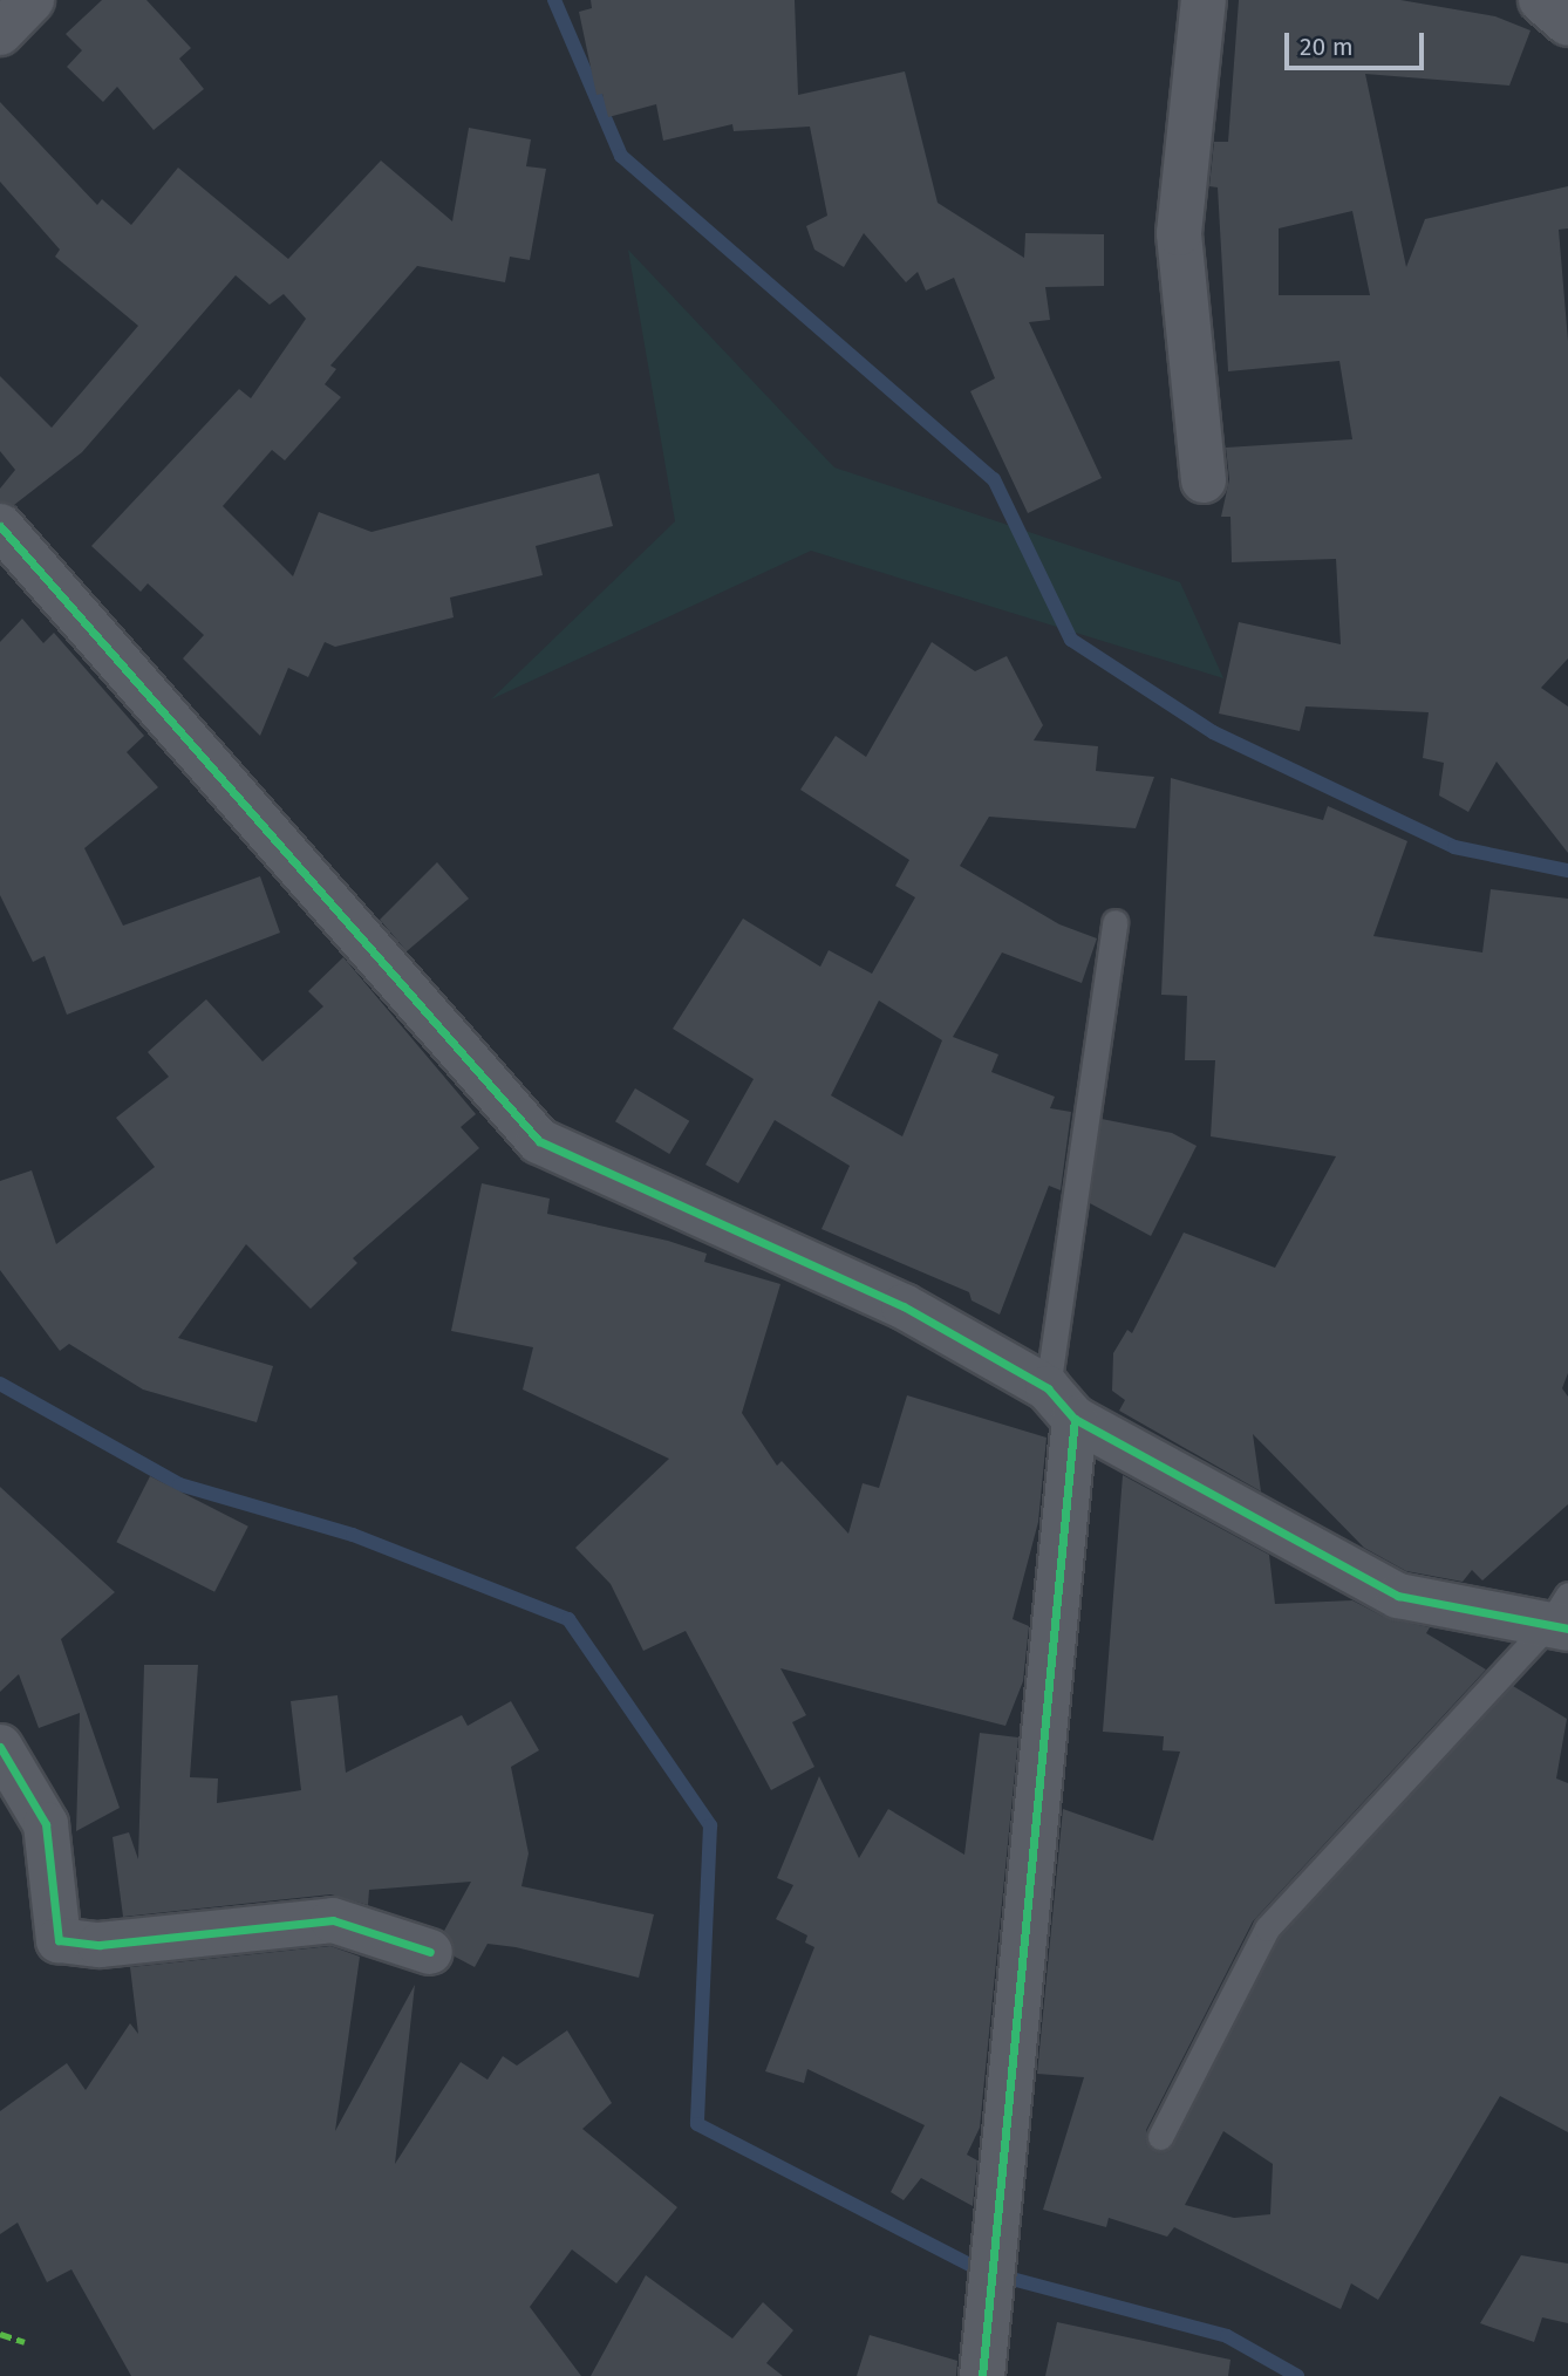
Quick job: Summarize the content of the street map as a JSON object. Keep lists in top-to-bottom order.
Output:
{
  "scale_bar": "20 m"
}
